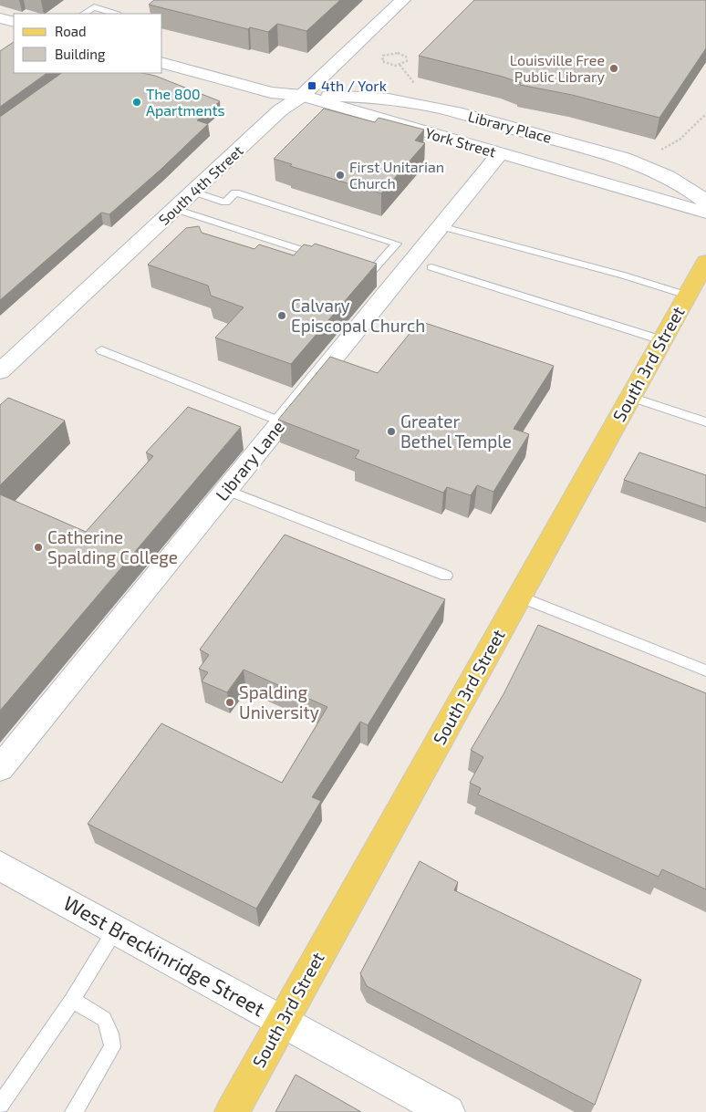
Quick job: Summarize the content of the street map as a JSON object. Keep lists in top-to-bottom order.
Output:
{
  "streets": {
    "main road": ["South 3rd Street"],
    "street": [
      "Library Place",
      "York Street",
      "South 4th Street",
      "Library Lane",
      "West Breckinridge Street"
    ]
  },
  "crossings": [
    ["Library Place", "York Street"],
    ["Library Place", "South 4th Street"],
    ["York Street", "South 4th Street"],
    ["York Street", "Library Lane"],
    ["South 3rd Street", "West Breckinridge Street"]
  ],
  "places": {
    "other": [
      "Louisville Free Public Library",
      "The 800 Apartments",
      "First Unitarian Church",
      "Calvary Episcopal Church",
      "Greater Bethel Temple",
      "Catherine Spalding College",
      "Spalding University"
    ],
    "transit": ["4th / York"]
  },
  "legend": ["Road", "Building"]
}
